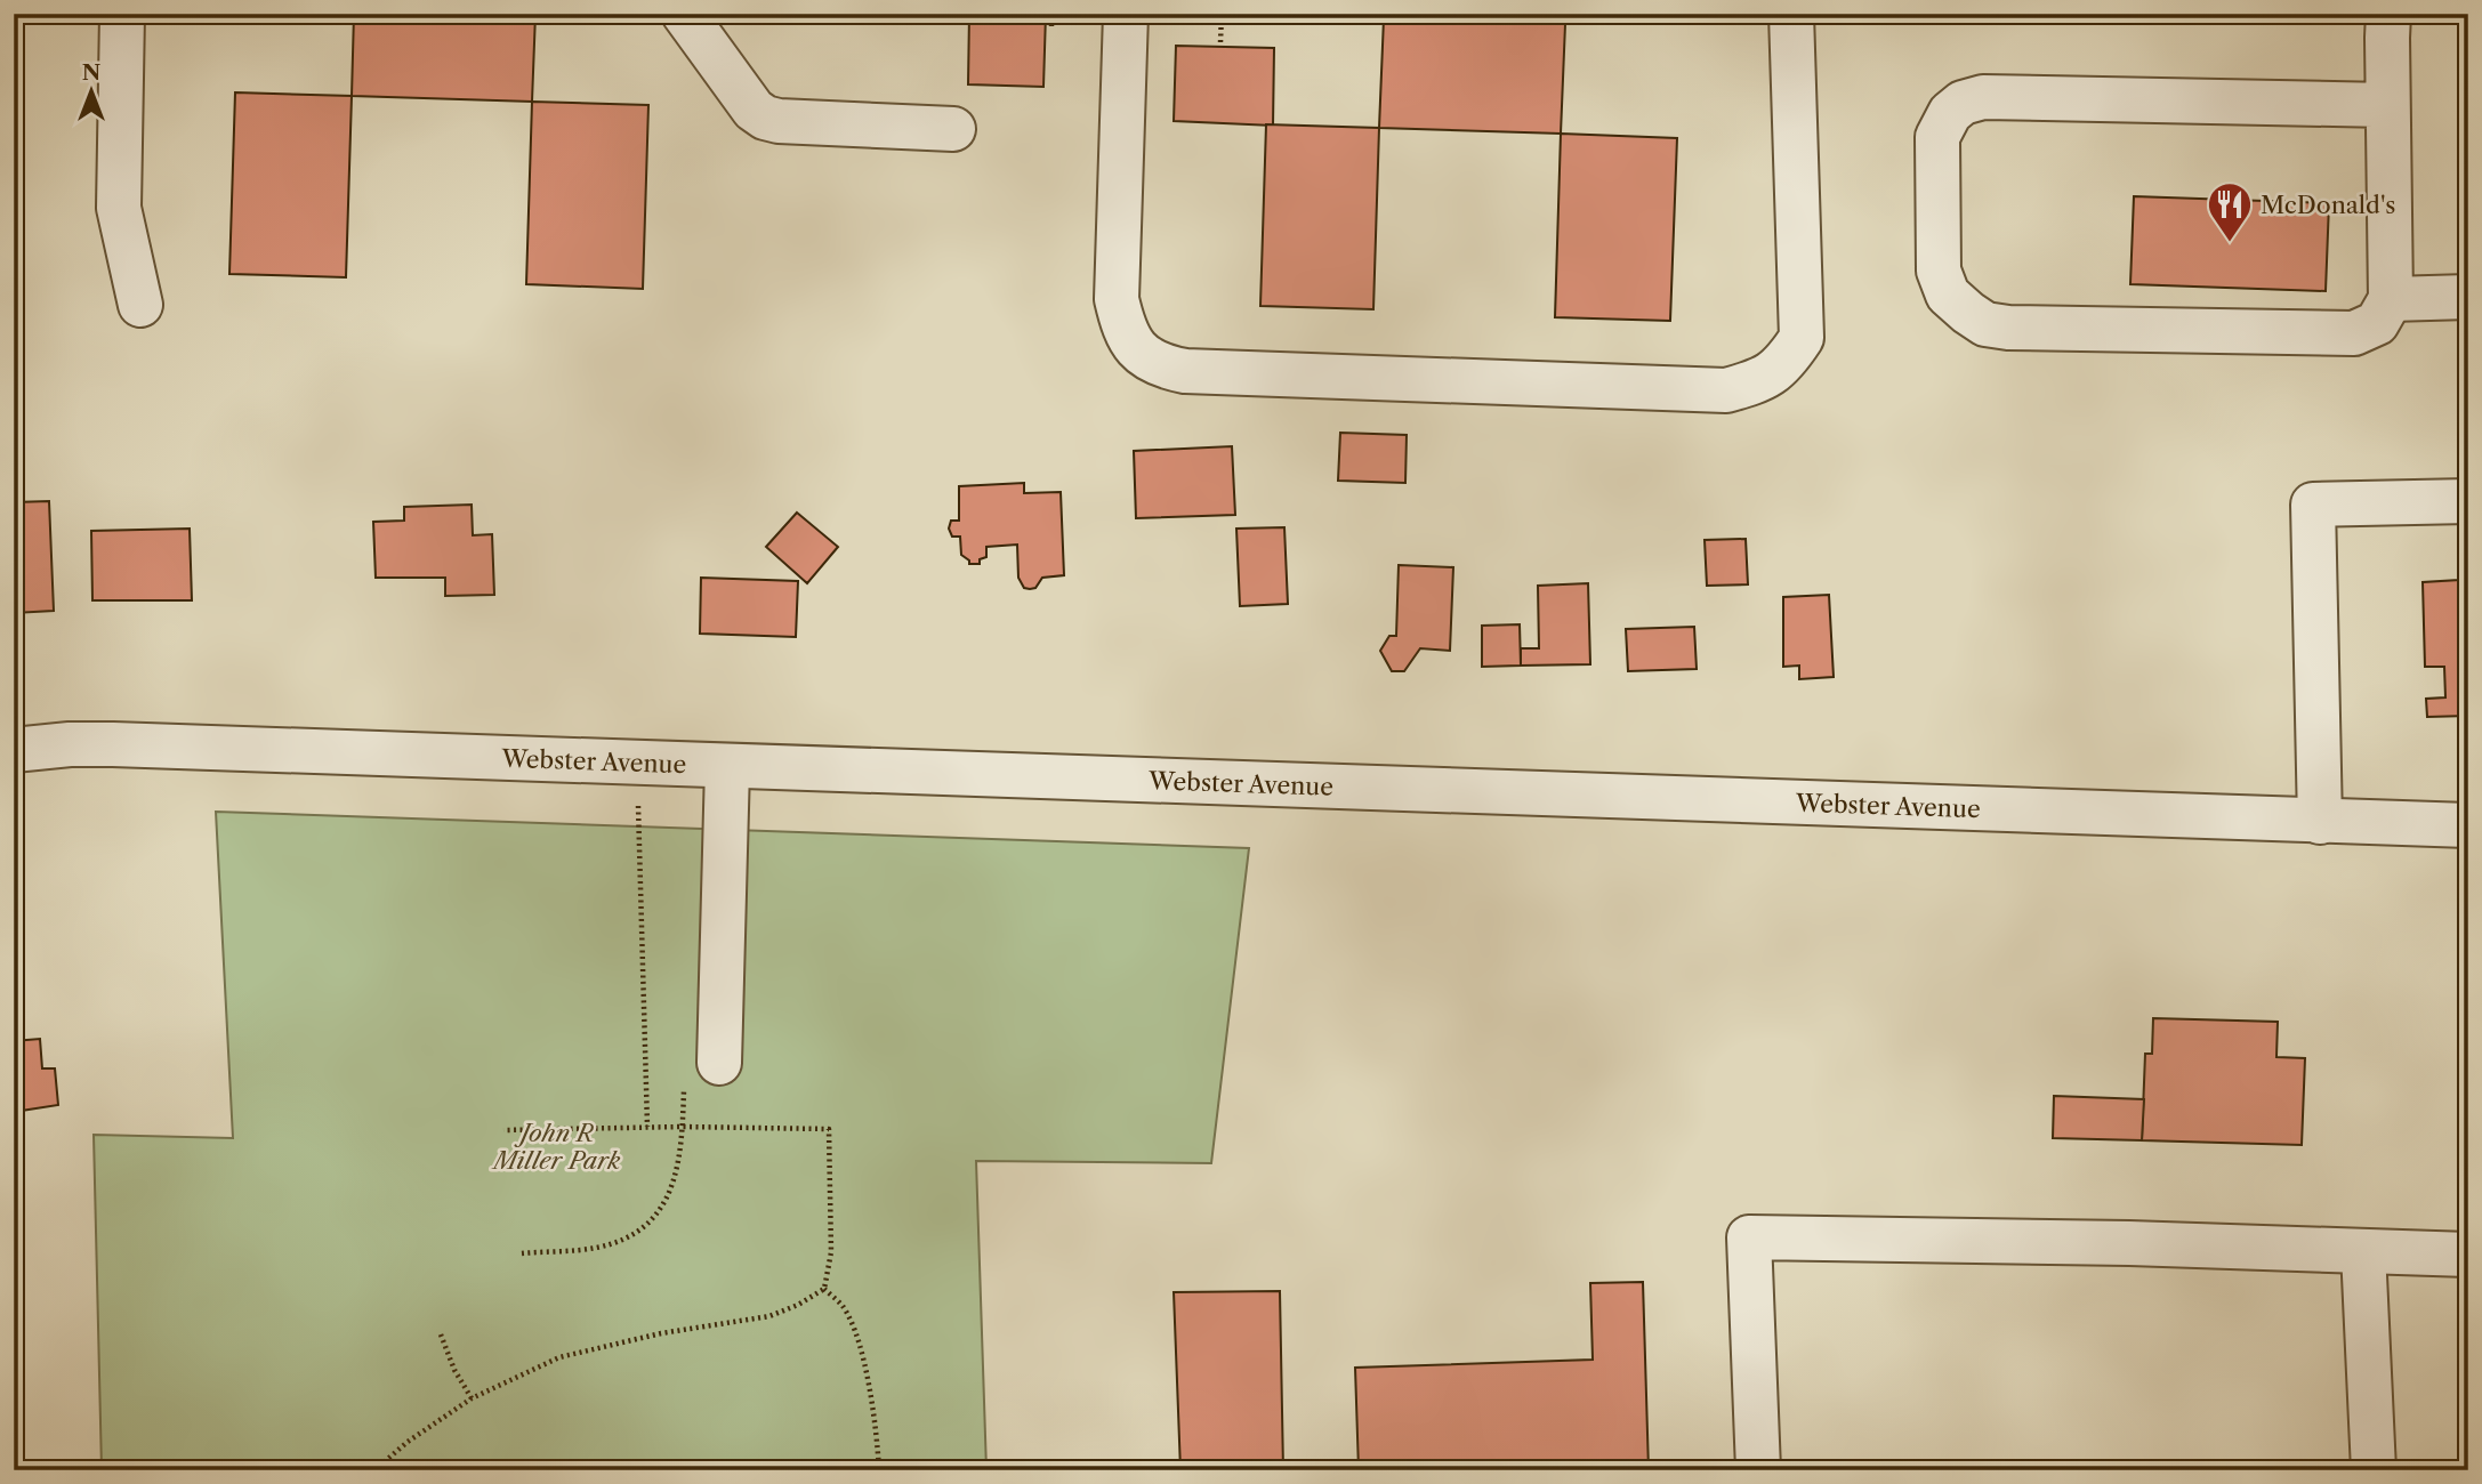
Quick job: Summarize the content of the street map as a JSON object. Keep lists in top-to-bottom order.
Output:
{
  "streets": {
    "street": ["Webster Avenue"]
  },
  "parks": ["John R Miller Park"],
  "places": {
    "restaurant": ["McDonald's"]
  },
  "north": "top"
}
